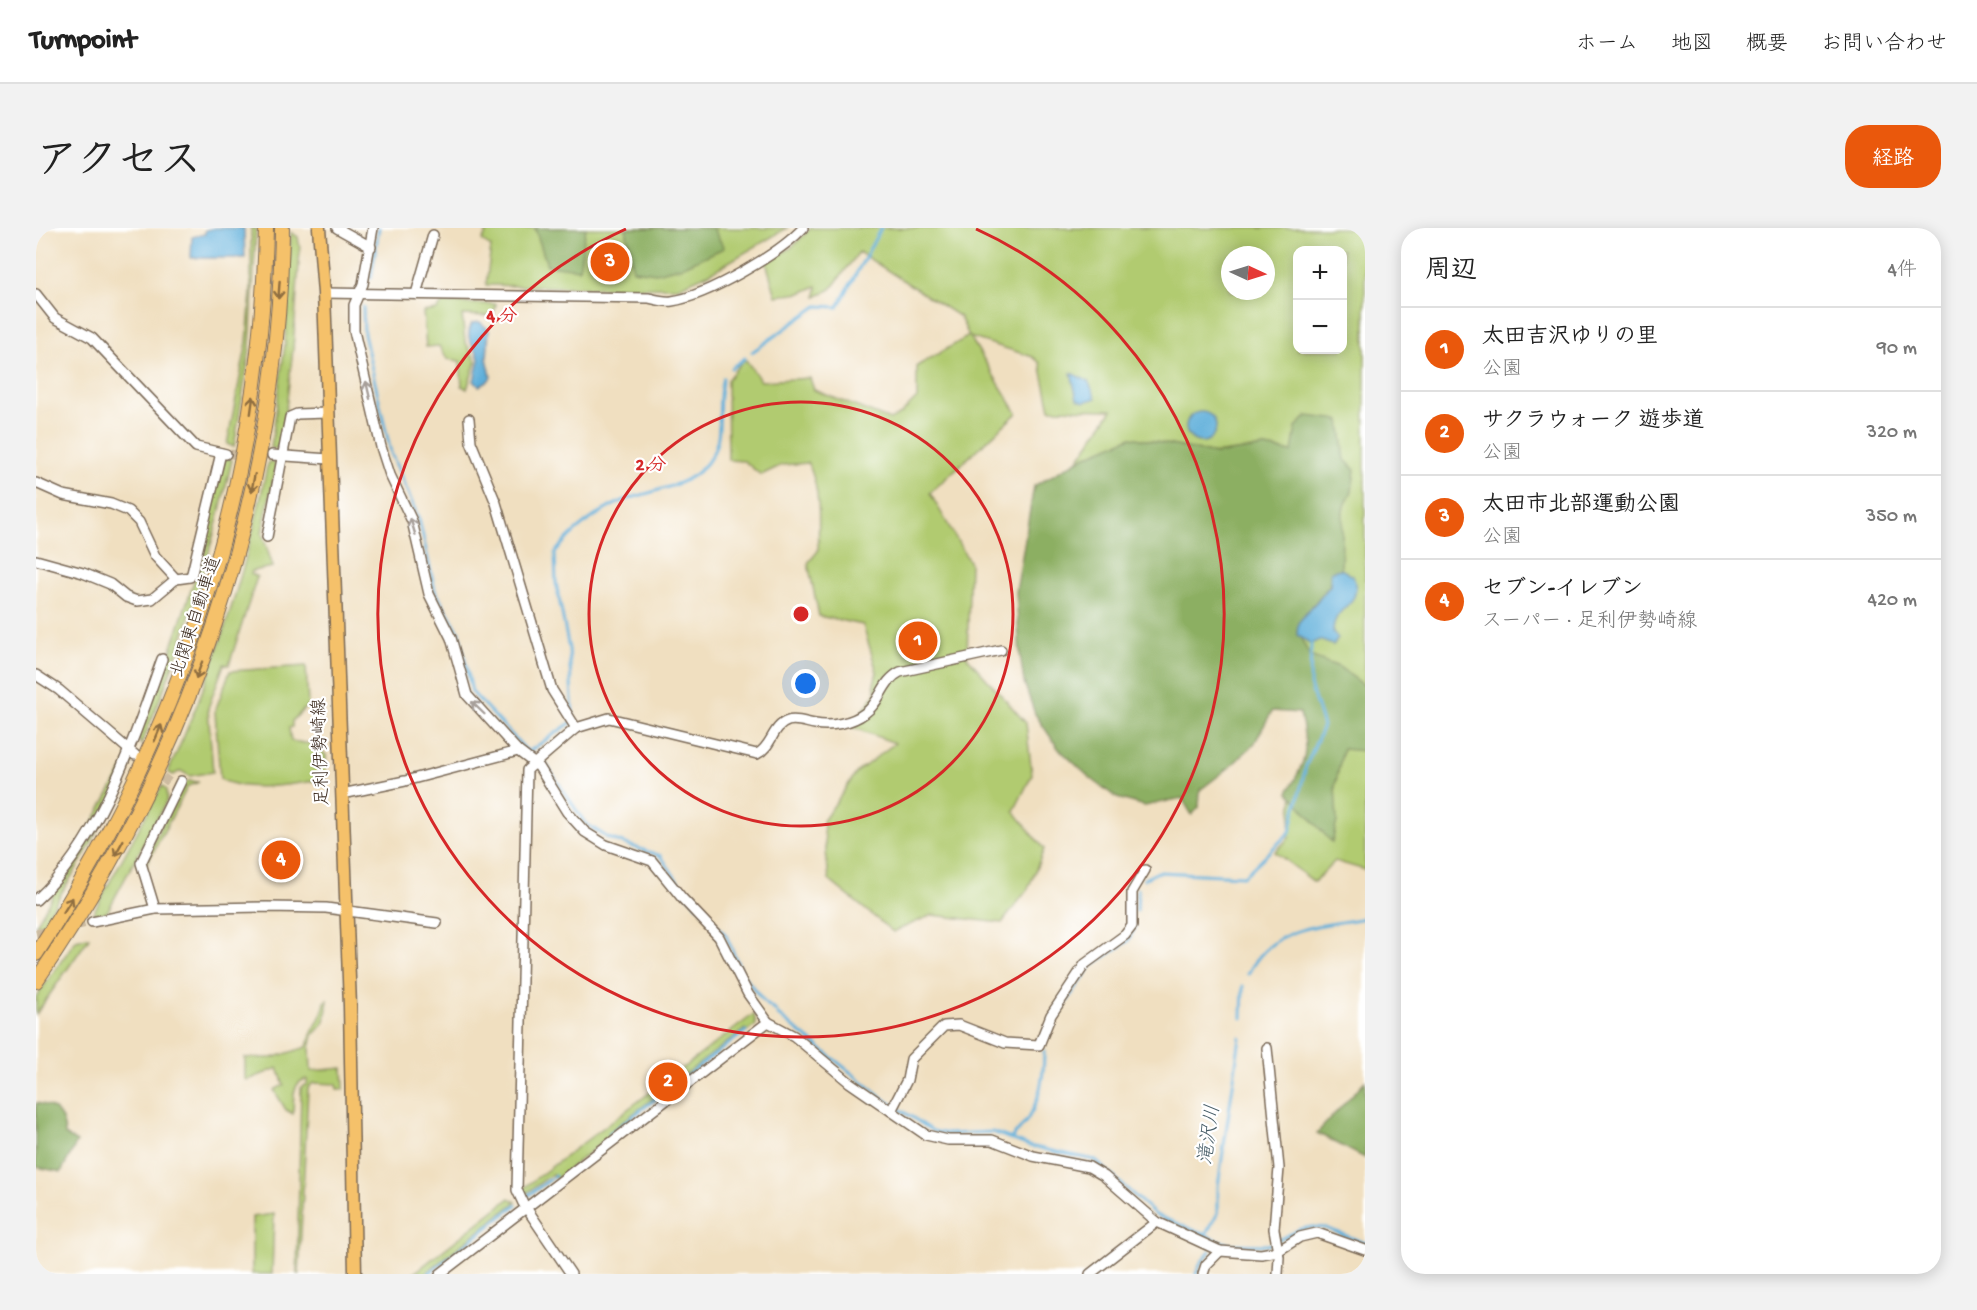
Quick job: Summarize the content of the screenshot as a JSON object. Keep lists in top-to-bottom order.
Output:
{
  "streets": {
    "highway": ["北関東自動車道"],
    "main road": ["足利伊勢崎線"]
  },
  "water": ["滝沢川"],
  "north": "right",
  "page": {
    "header": "Turnpoint",
    "nav": [
      "ホーム",
      "地図",
      "概要",
      "お問い合わせ"
    ],
    "title": "アクセス",
    "buttons": "経路",
    "heading": ["周辺", "4件"],
    "pins": [
      "3",
      "1",
      "4",
      "2"
    ],
    "map_buttons": ["+", "−"],
    "list": [
      {
        "mark": "1",
        "name": "太田吉沢ゆりの里",
        "note": "公園",
        "value": "90 m"
      },
      {
        "mark": "2",
        "name": "サクラウォーク 遊歩道",
        "note": "公園",
        "value": "320 m"
      },
      {
        "mark": "3",
        "name": "太田市北部運動公園",
        "note": "公園",
        "value": "350 m"
      },
      {
        "mark": "4",
        "name": "セブン-イレブン",
        "note": "スーパー · 足利伊勢崎線",
        "value": "420 m"
      }
    ]
  },
  "rings": ["4 分", "2 分"]
}
